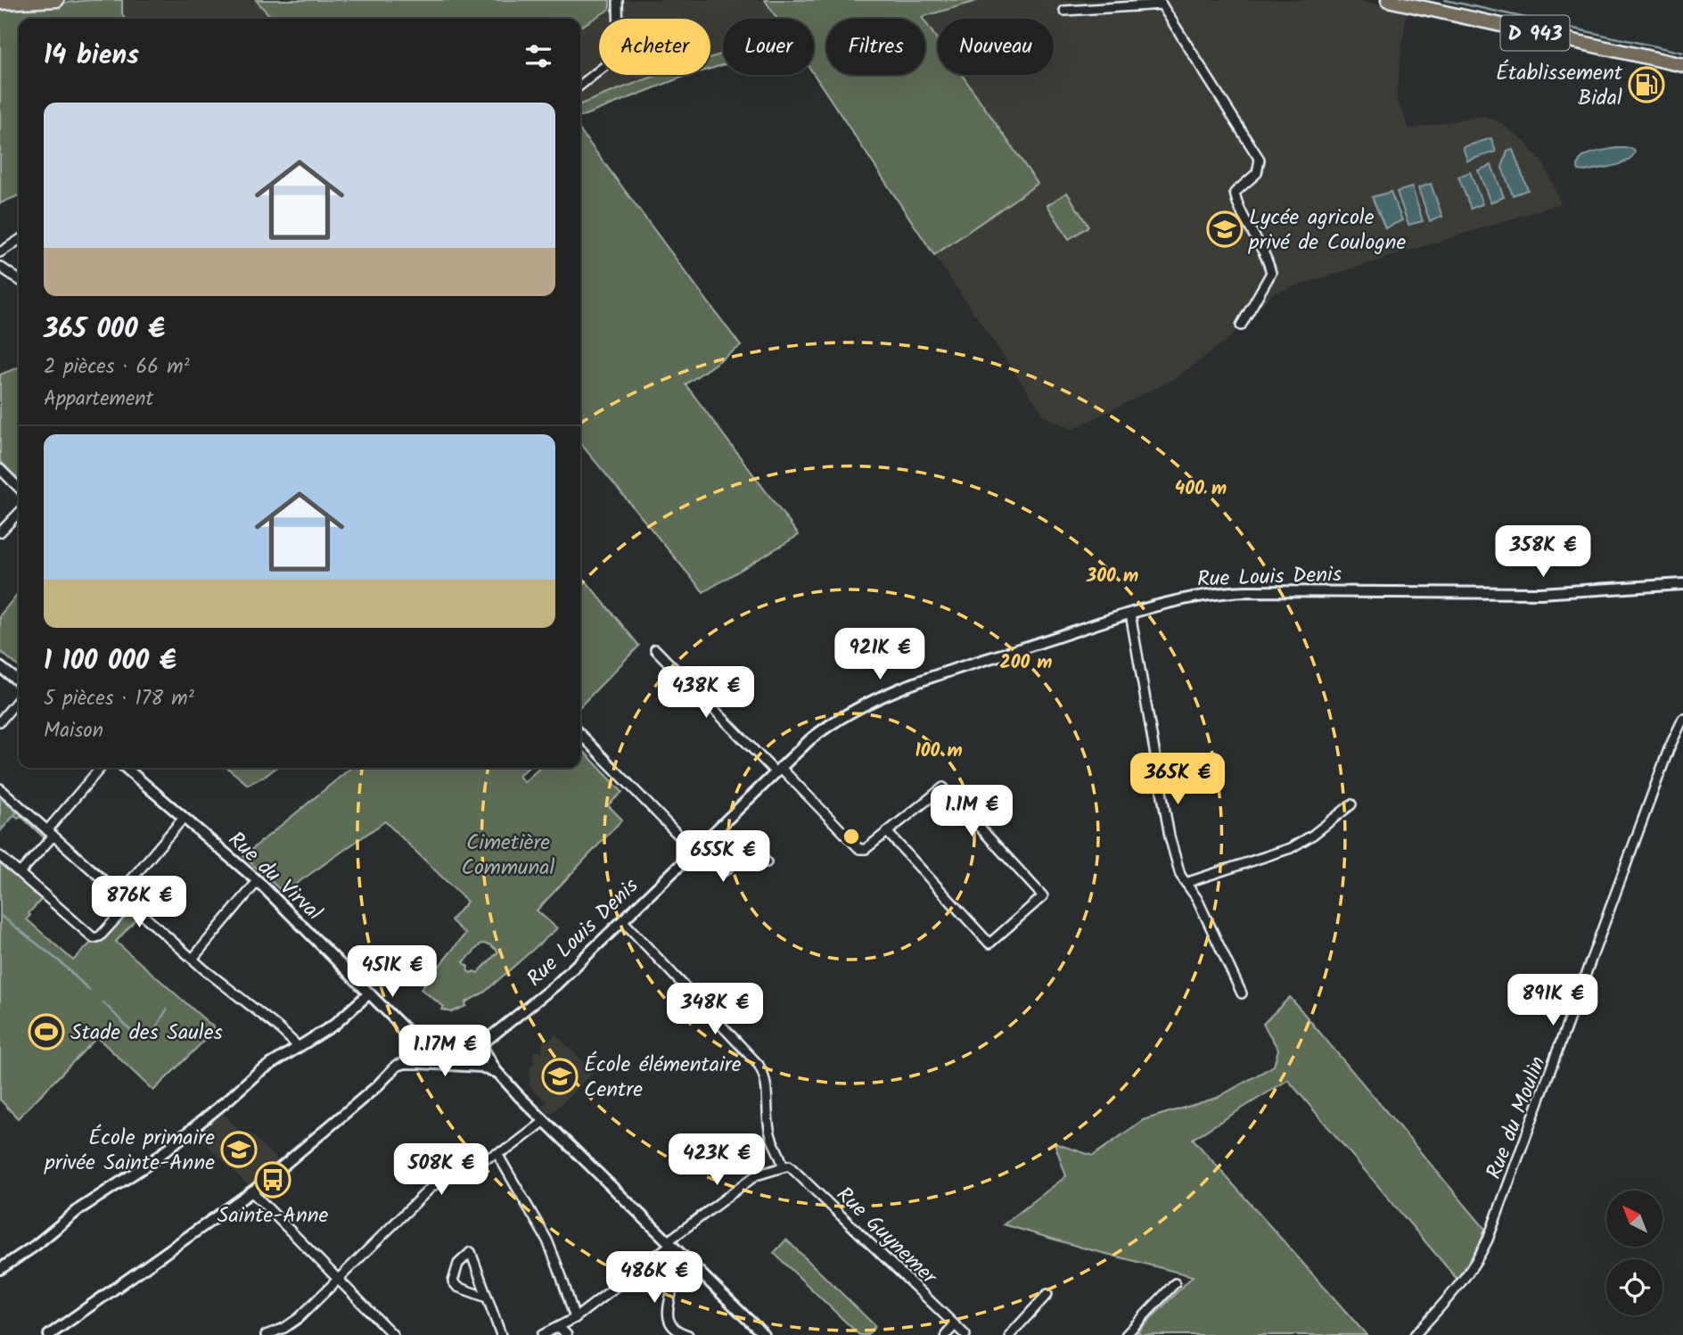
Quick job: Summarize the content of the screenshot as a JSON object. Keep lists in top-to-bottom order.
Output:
{
  "streets": {
    "main road": ["D 943"],
    "street": [
      "Rue Louis Denis",
      "Rue du Virval",
      "Rue du Moulin",
      "Rue Guynemer"
    ]
  },
  "parks": ["Cimetière Communal"],
  "places": {
    "fuel station": ["Établissement Bidal"],
    "school or university": ["Lycée agricole privé de Coulogne", "École élémentaire Centre", "École primaire privée Sainte-Anne"],
    "sports": ["Stade des Saules"],
    "bus stop": ["Sainte-Anne"]
  },
  "north": "top left",
  "page": {
    "chip": [
      "Acheter",
      "Louer",
      "Filtres",
      "Nouveau"
    ],
    "heading": "14 biens",
    "list": [
      {
        "name": "365 000 €",
        "note": "2 pièces · 66 m² · Appartement"
      },
      {
        "name": "1 100 000 €",
        "note": "5 pièces · 178 m² · Maison"
      }
    ],
    "price": [
      "358K €",
      "921K €",
      "438K €",
      "365K €",
      "1.1M €",
      "655K €",
      "876K €",
      "451K €",
      "891K €",
      "348K €",
      "1.17M €",
      "423K €",
      "508K €",
      "486K €"
    ]
  },
  "rings": [
    "400 m",
    "300 m",
    "200 m",
    "100 m"
  ]
}
